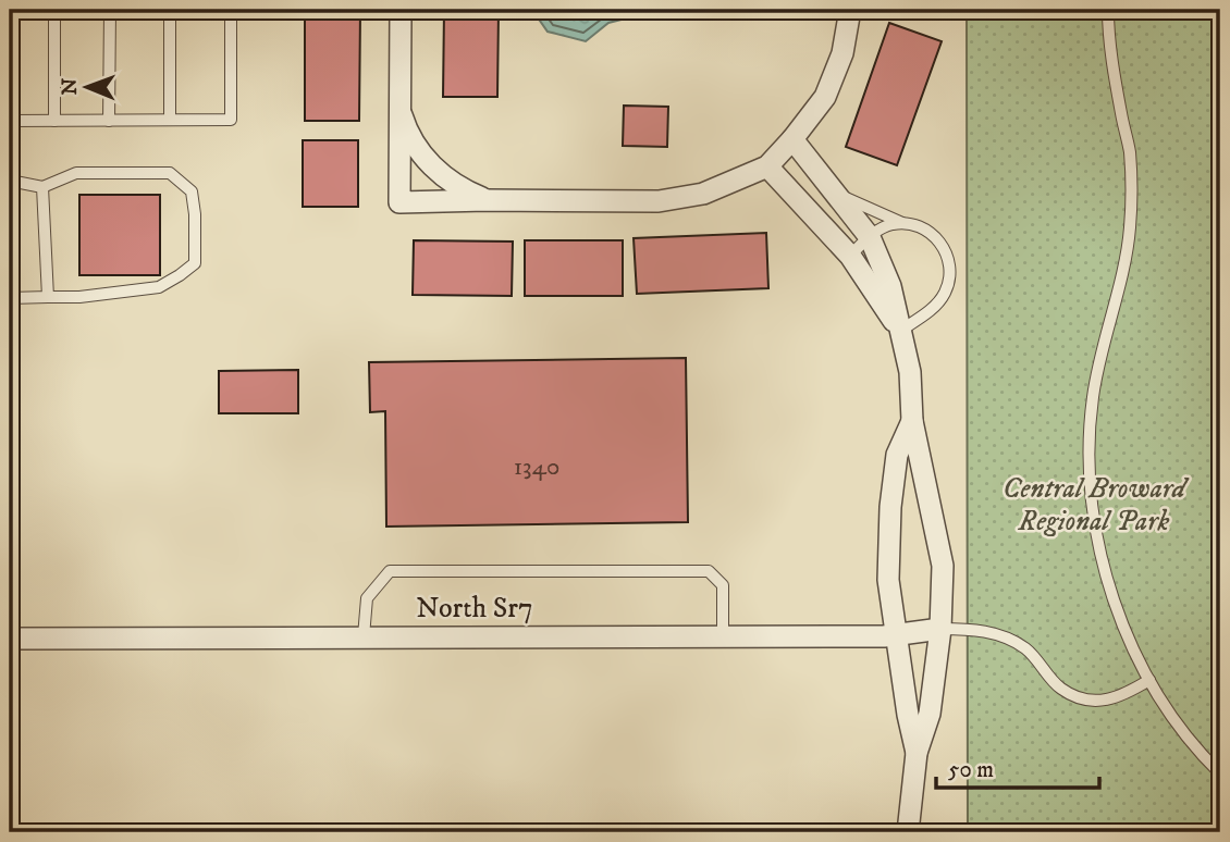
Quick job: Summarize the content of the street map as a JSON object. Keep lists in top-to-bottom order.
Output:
{
  "streets": {
    "street": ["North Sr7"]
  },
  "parks": ["Central Broward Regional Park"],
  "house_numbers": ["1340"],
  "scale_bar": "50 m",
  "north": "left"
}
